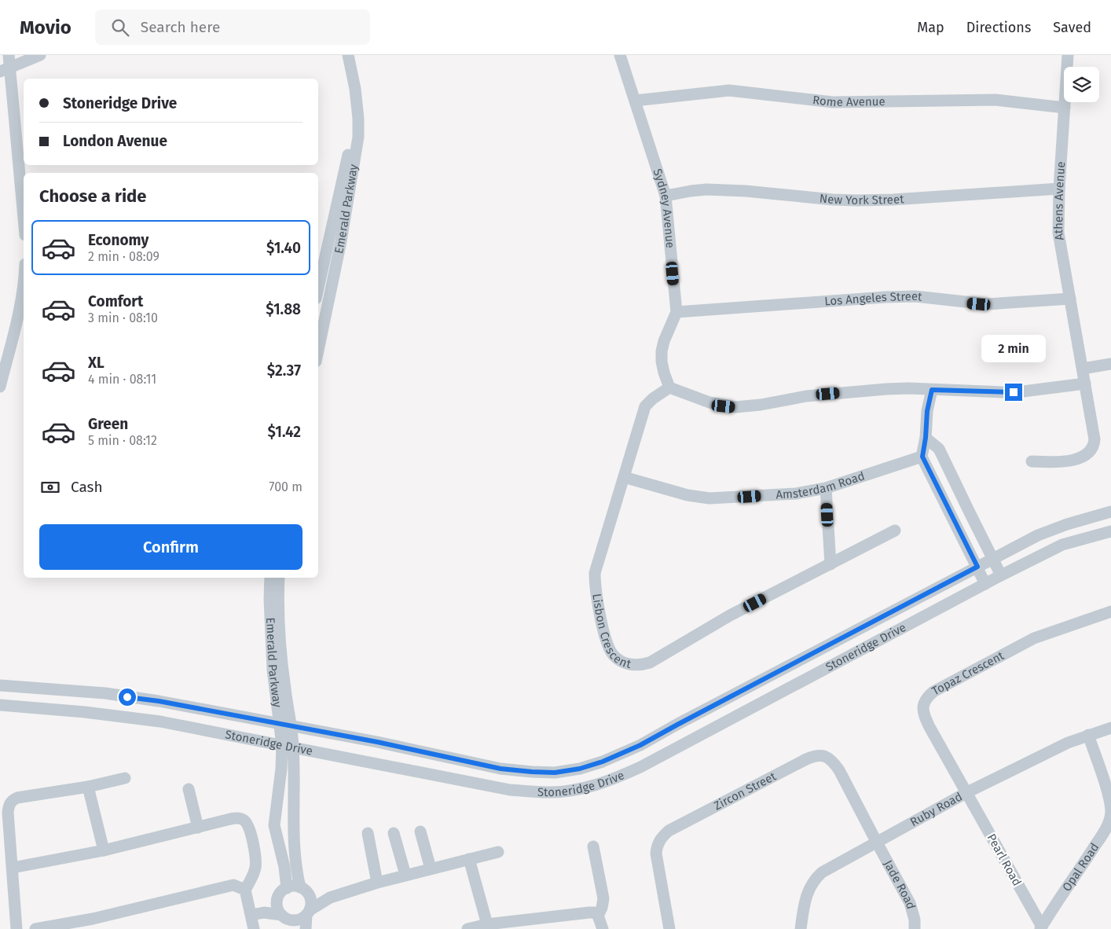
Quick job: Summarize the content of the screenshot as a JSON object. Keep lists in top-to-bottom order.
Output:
{
  "streets": {
    "street": [
      "Rome Avenue",
      "New York Street",
      "Athens Avenue",
      "Emerald Parkway",
      "Sydney Avenue",
      "Los Angeles Street",
      "Amsterdam Road",
      "Lisbon Crescent",
      "Stoneridge Drive",
      "Topaz Crescent",
      "Zircon Street",
      "Ruby Road",
      "Pearl Road",
      "Opal Road",
      "Jade Road"
    ]
  },
  "crossings": [
    ["Rome Avenue", "Athens Avenue"],
    ["Rome Avenue", "Sydney Avenue"],
    ["New York Street", "Athens Avenue"],
    ["New York Street", "Sydney Avenue"],
    ["Athens Avenue", "Los Angeles Street"],
    ["Emerald Parkway", "Stoneridge Drive"],
    ["Sydney Avenue", "Los Angeles Street"],
    ["Sydney Avenue", "Lisbon Crescent"],
    ["Amsterdam Road", "Lisbon Crescent"],
    ["Topaz Crescent", "Ruby Road"],
    ["Topaz Crescent", "Pearl Road"],
    ["Zircon Street", "Ruby Road"],
    ["Zircon Street", "Jade Road"],
    ["Ruby Road", "Pearl Road"],
    ["Ruby Road", "Opal Road"],
    ["Ruby Road", "Jade Road"],
    ["Pearl Road", "Opal Road"]
  ],
  "page": {
    "header": "Movio",
    "search": "Search here",
    "nav": ["Map", "Directions", "Saved"],
    "banner": ["Stoneridge Drive", "London Avenue"],
    "heading": "Choose a ride",
    "list": [
      {
        "name": "Economy",
        "note": "2 min · 08:09",
        "value": "$1.40"
      },
      {
        "name": "Comfort",
        "note": "3 min · 08:10",
        "value": "$1.88"
      },
      {
        "name": "XL",
        "note": "4 min · 08:11",
        "value": "$2.37"
      },
      {
        "name": "Green",
        "note": "5 min · 08:12",
        "value": "$1.42"
      }
    ],
    "bubble": "2 min",
    "pay": ["Cash", "700 m"],
    "buttons": "Confirm"
  }
}
